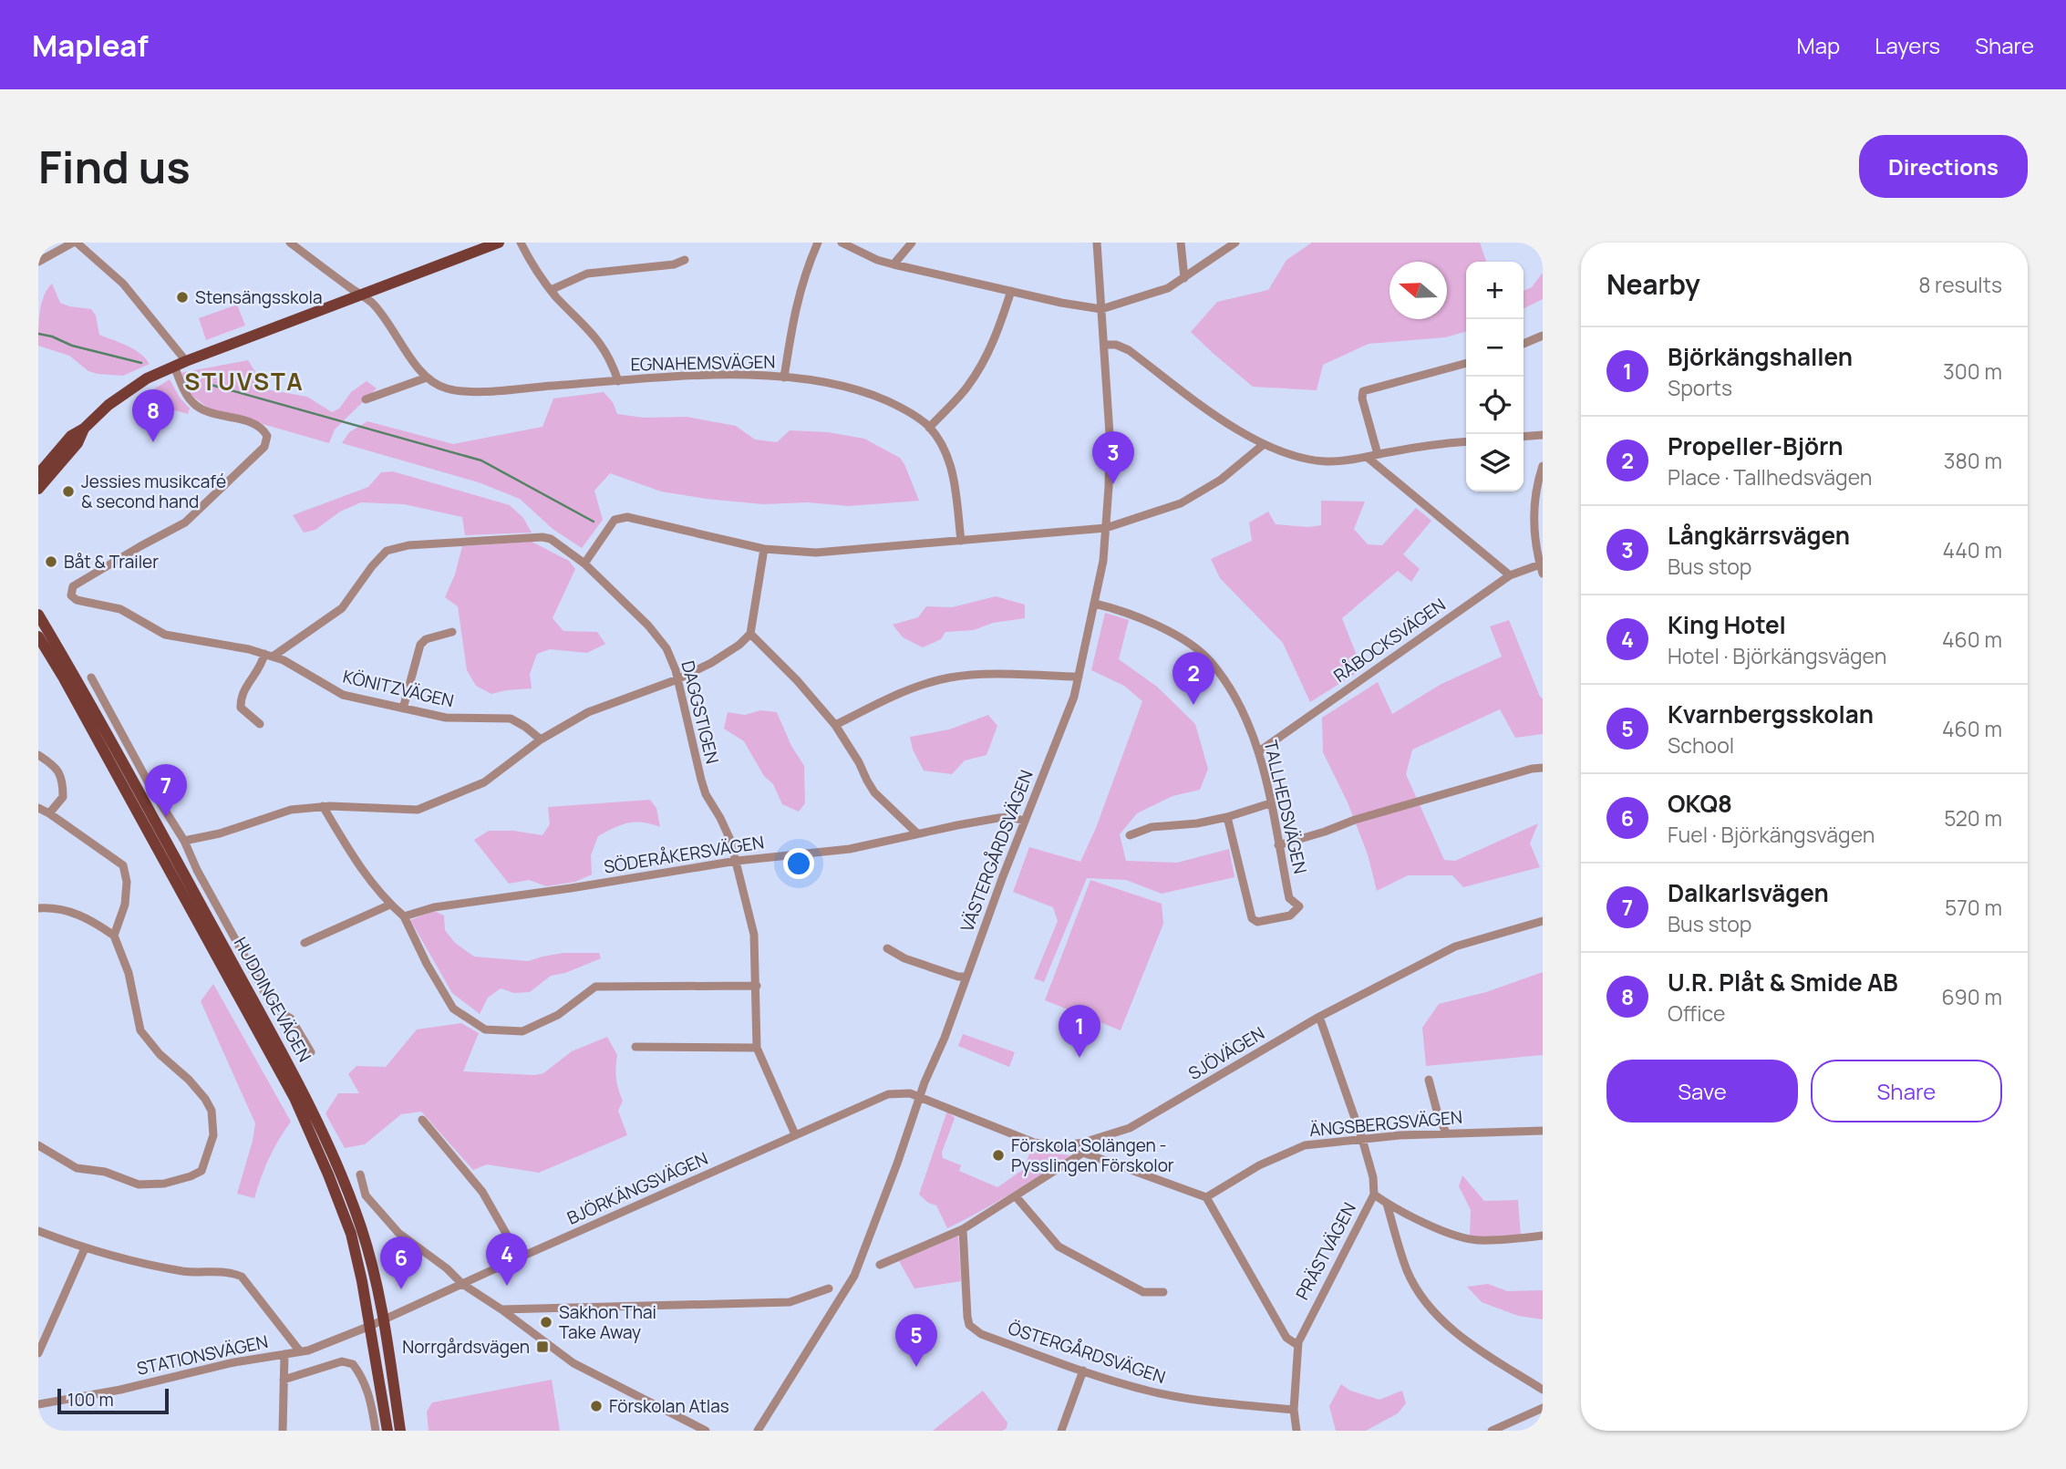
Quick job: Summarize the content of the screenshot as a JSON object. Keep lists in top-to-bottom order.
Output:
{
  "streets": {
    "main road": ["HUDDINGEVÄGEN"],
    "street": [
      "EGNAHEMSVÄGEN",
      "RÅBOCKSVÄGEN",
      "KÖNITZVÄGEN",
      "DAGGSTIGEN",
      "TALLHEDSVÄGEN",
      "VÄSTERGÅRDSVÄGEN",
      "SÖDERÅKERSVÄGEN",
      "SJÖVÄGEN",
      "ÄNGSBERGSVÄGEN",
      "BJÖRKÄNGSVÄGEN",
      "PRÄSTVÄGEN",
      "ÖSTERGÅRDSVÄGEN",
      "STATIONSVÄGEN"
    ]
  },
  "crossings": [
    ["RÅBOCKSVÄGEN", "TALLHEDSVÄGEN"],
    ["KÖNITZVÄGEN", "DAGGSTIGEN"],
    ["DAGGSTIGEN", "SÖDERÅKERSVÄGEN"],
    ["DAGGSTIGEN", "BJÖRKÄNGSVÄGEN"],
    ["TALLHEDSVÄGEN", "VÄSTERGÅRDSVÄGEN"],
    ["VÄSTERGÅRDSVÄGEN", "SÖDERÅKERSVÄGEN"],
    ["VÄSTERGÅRDSVÄGEN", "SJÖVÄGEN"],
    ["VÄSTERGÅRDSVÄGEN", "BJÖRKÄNGSVÄGEN"],
    ["HUDDINGEVÄGEN", "BJÖRKÄNGSVÄGEN"],
    ["HUDDINGEVÄGEN", "STATIONSVÄGEN"],
    ["SJÖVÄGEN", "BJÖRKÄNGSVÄGEN"],
    ["SJÖVÄGEN", "PRÄSTVÄGEN"],
    ["ÄNGSBERGSVÄGEN", "PRÄSTVÄGEN"],
    ["BJÖRKÄNGSVÄGEN", "STATIONSVÄGEN"],
    ["PRÄSTVÄGEN", "ÖSTERGÅRDSVÄGEN"]
  ],
  "districts": ["STUVSTA"],
  "places": {
    "other": [
      "Stensängsskola",
      "Jessies musikcafé & second hand",
      "Båt & Trailer",
      "Förskola Solängen - Pysslingen Förskolor",
      "Sakhon Thai Take Away",
      "Förskolan Atlas"
    ],
    "transit": ["Norrgårdsvägen"]
  },
  "scale_bar": "100 m",
  "north": "left",
  "page": {
    "header": "Mapleaf",
    "nav": ["Map", "Layers", "Share"],
    "buttons": [
      "Directions",
      ["Save", "Share"]
    ],
    "title": "Find us",
    "heading": ["Nearby", "8 results"],
    "map_buttons": ["+", "−"],
    "list": [
      {
        "mark": "1",
        "name": "Björkängshallen",
        "note": "Sports",
        "value": "300 m"
      },
      {
        "mark": "2",
        "name": "Propeller-Björn",
        "note": "Place · Tallhedsvägen",
        "value": "380 m"
      },
      {
        "mark": "3",
        "name": "Långkärrsvägen",
        "note": "Bus stop",
        "value": "440 m"
      },
      {
        "mark": "4",
        "name": "King Hotel",
        "note": "Hotel · Björkängsvägen",
        "value": "460 m"
      },
      {
        "mark": "5",
        "name": "Kvarnbergsskolan",
        "note": "School",
        "value": "460 m"
      },
      {
        "mark": "6",
        "name": "OKQ8",
        "note": "Fuel · Björkängsvägen",
        "value": "520 m"
      },
      {
        "mark": "7",
        "name": "Dalkarlsvägen",
        "note": "Bus stop",
        "value": "570 m"
      },
      {
        "mark": "8",
        "name": "U.R. Plåt & Smide AB",
        "note": "Office",
        "value": "690 m"
      }
    ],
    "pins": [
      "8",
      "3",
      "2",
      "7",
      "1",
      "4",
      "6",
      "5"
    ],
    "scale": "100 m"
  }
}
